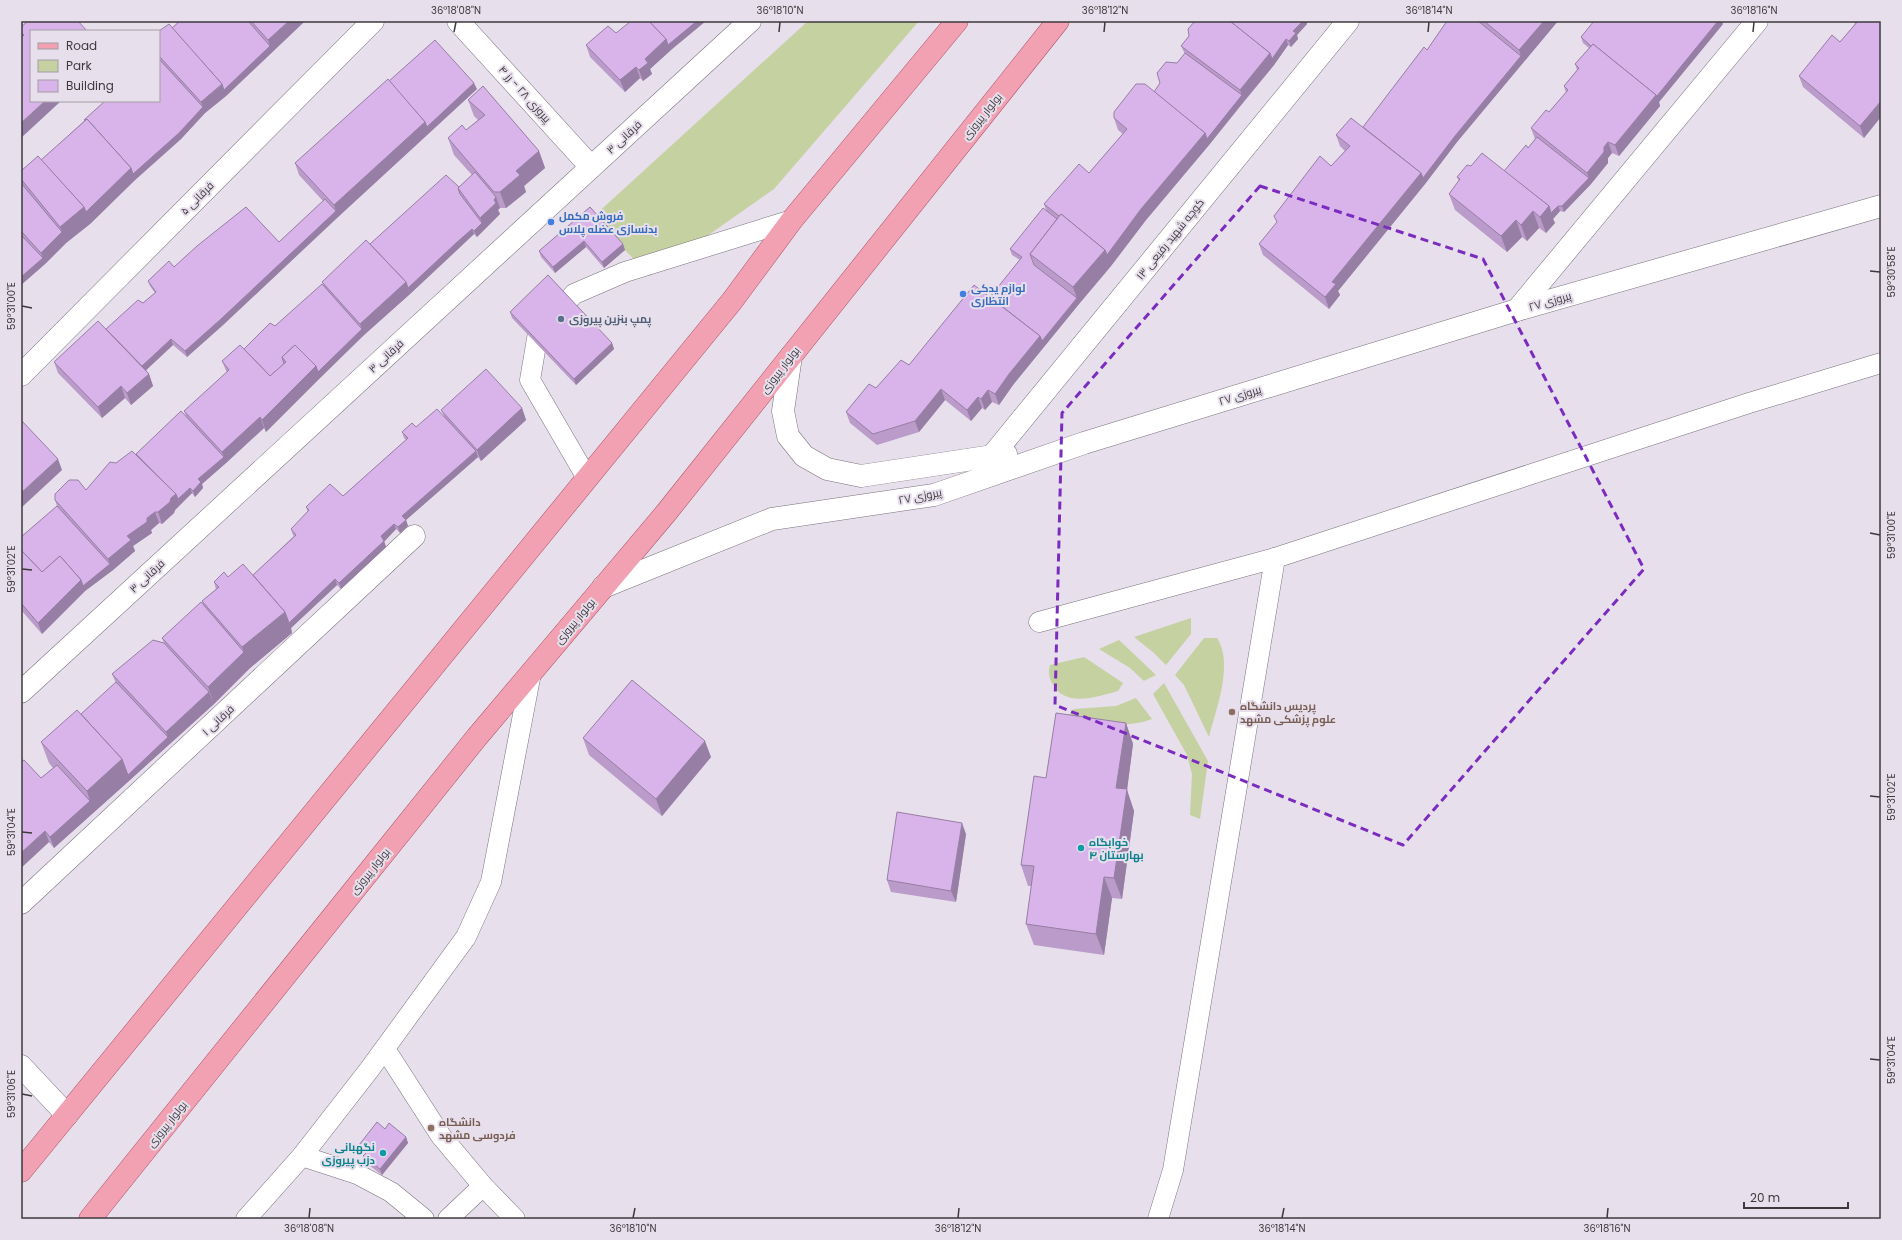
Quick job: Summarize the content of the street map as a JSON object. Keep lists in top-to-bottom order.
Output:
{
  "streets": {
    "main road": ["بولوار پیروزی"],
    "street": [
      "پیروزی ۲۸ - رز ۴",
      "فرقانی ۳",
      "فرقانی ۵",
      "کوچه شهید رفیعی ۱۳",
      "پیروزی ۲۷",
      "فرقانی ۱"
    ]
  },
  "crossings": [
    ["پیروزی ۲۸ - رز ۴", "فرقانی ۳"],
    ["بولوار پیروزی", "پیروزی ۲۷"]
  ],
  "places": [
    "فروش مکمل بدنسازی عضله پلاس",
    "لوازم یدکی انتظاری",
    "پمپ بنزین پیروزی",
    "پردیس دانشگاه علوم پزشکی مشهد",
    "خوابگاه بهارستان ۴",
    "دانشگاه فردوسی مشهد",
    "نگهبانی دزب پیروزی"
  ],
  "legend": ["Road", "Park", "Building"],
  "scale_bar": "20 m",
  "coordinates": [
    "36°18'08\"N",
    "36°18'10\"N",
    "36°18'12\"N",
    "36°18'14\"N",
    "36°18'16\"N",
    "59°30'58\"E",
    "59°31'00\"E",
    "59°31'02\"E",
    "59°31'04\"E",
    "59°31'06\"E"
  ]
}
